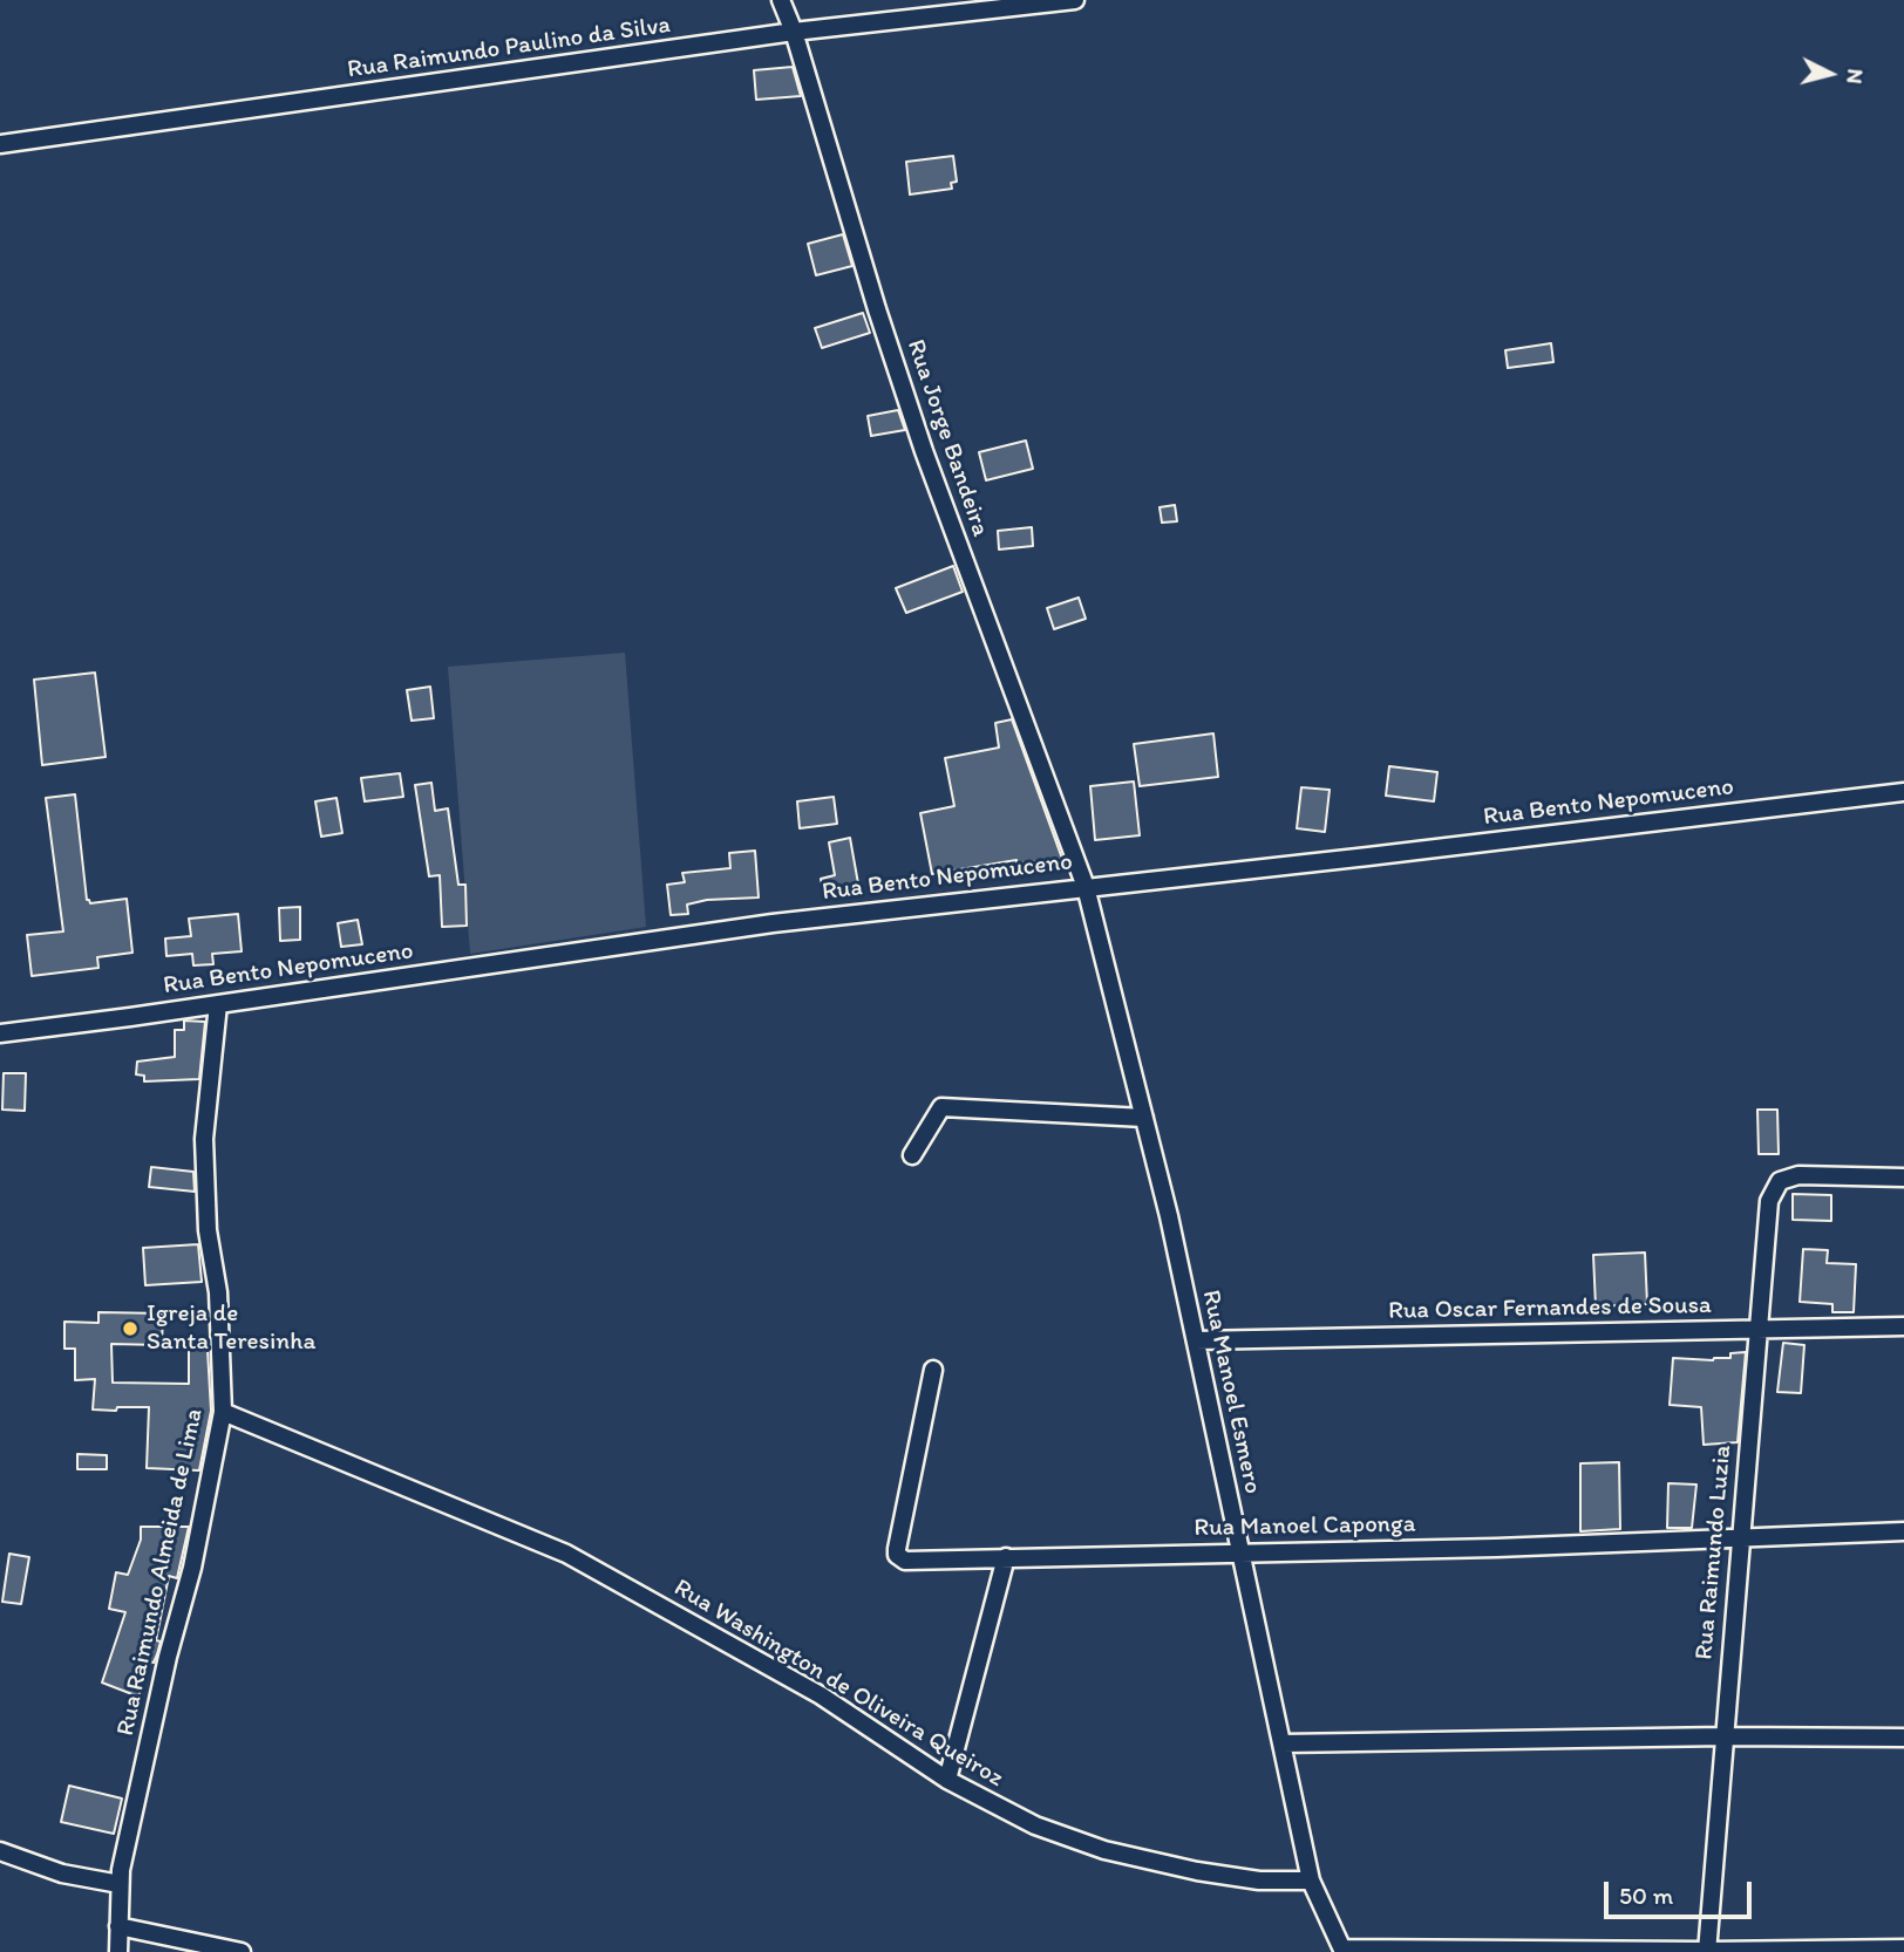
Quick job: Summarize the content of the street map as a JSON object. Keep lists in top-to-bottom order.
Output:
{
  "streets": {
    "street": [
      "Rua Raimundo Paulino da Silva",
      "Rua Jorge Bandeira",
      "Rua Bento Nepomuceno",
      "Rua Oscar Fernandes de Sousa",
      "Rua Manoel Esmero",
      "Rua Manoel Caponga",
      "Rua Raimundo Luzia",
      "Rua Raimundo Almeida de Lima",
      "Rua Washington de Oliveira Queiroz"
    ]
  },
  "crossings": [
    ["Rua Raimundo Paulino da Silva", "Rua Jorge Bandeira"],
    ["Rua Jorge Bandeira", "Rua Bento Nepomuceno"],
    ["Rua Jorge Bandeira", "Rua Manoel Esmero"],
    ["Rua Bento Nepomuceno", "Rua Manoel Esmero"],
    ["Rua Bento Nepomuceno", "Rua Raimundo Almeida de Lima"],
    ["Rua Oscar Fernandes de Sousa", "Rua Manoel Esmero"],
    ["Rua Oscar Fernandes de Sousa", "Rua Raimundo Luzia"],
    ["Rua Manoel Esmero", "Rua Manoel Caponga"],
    ["Rua Manoel Esmero", "Rua Washington de Oliveira Queiroz"],
    ["Rua Manoel Caponga", "Rua Raimundo Luzia"],
    ["Rua Raimundo Almeida de Lima", "Rua Washington de Oliveira Queiroz"]
  ],
  "places": ["Igreja de Santa Teresinha"],
  "scale_bar": "50 m",
  "north": "right"
}
